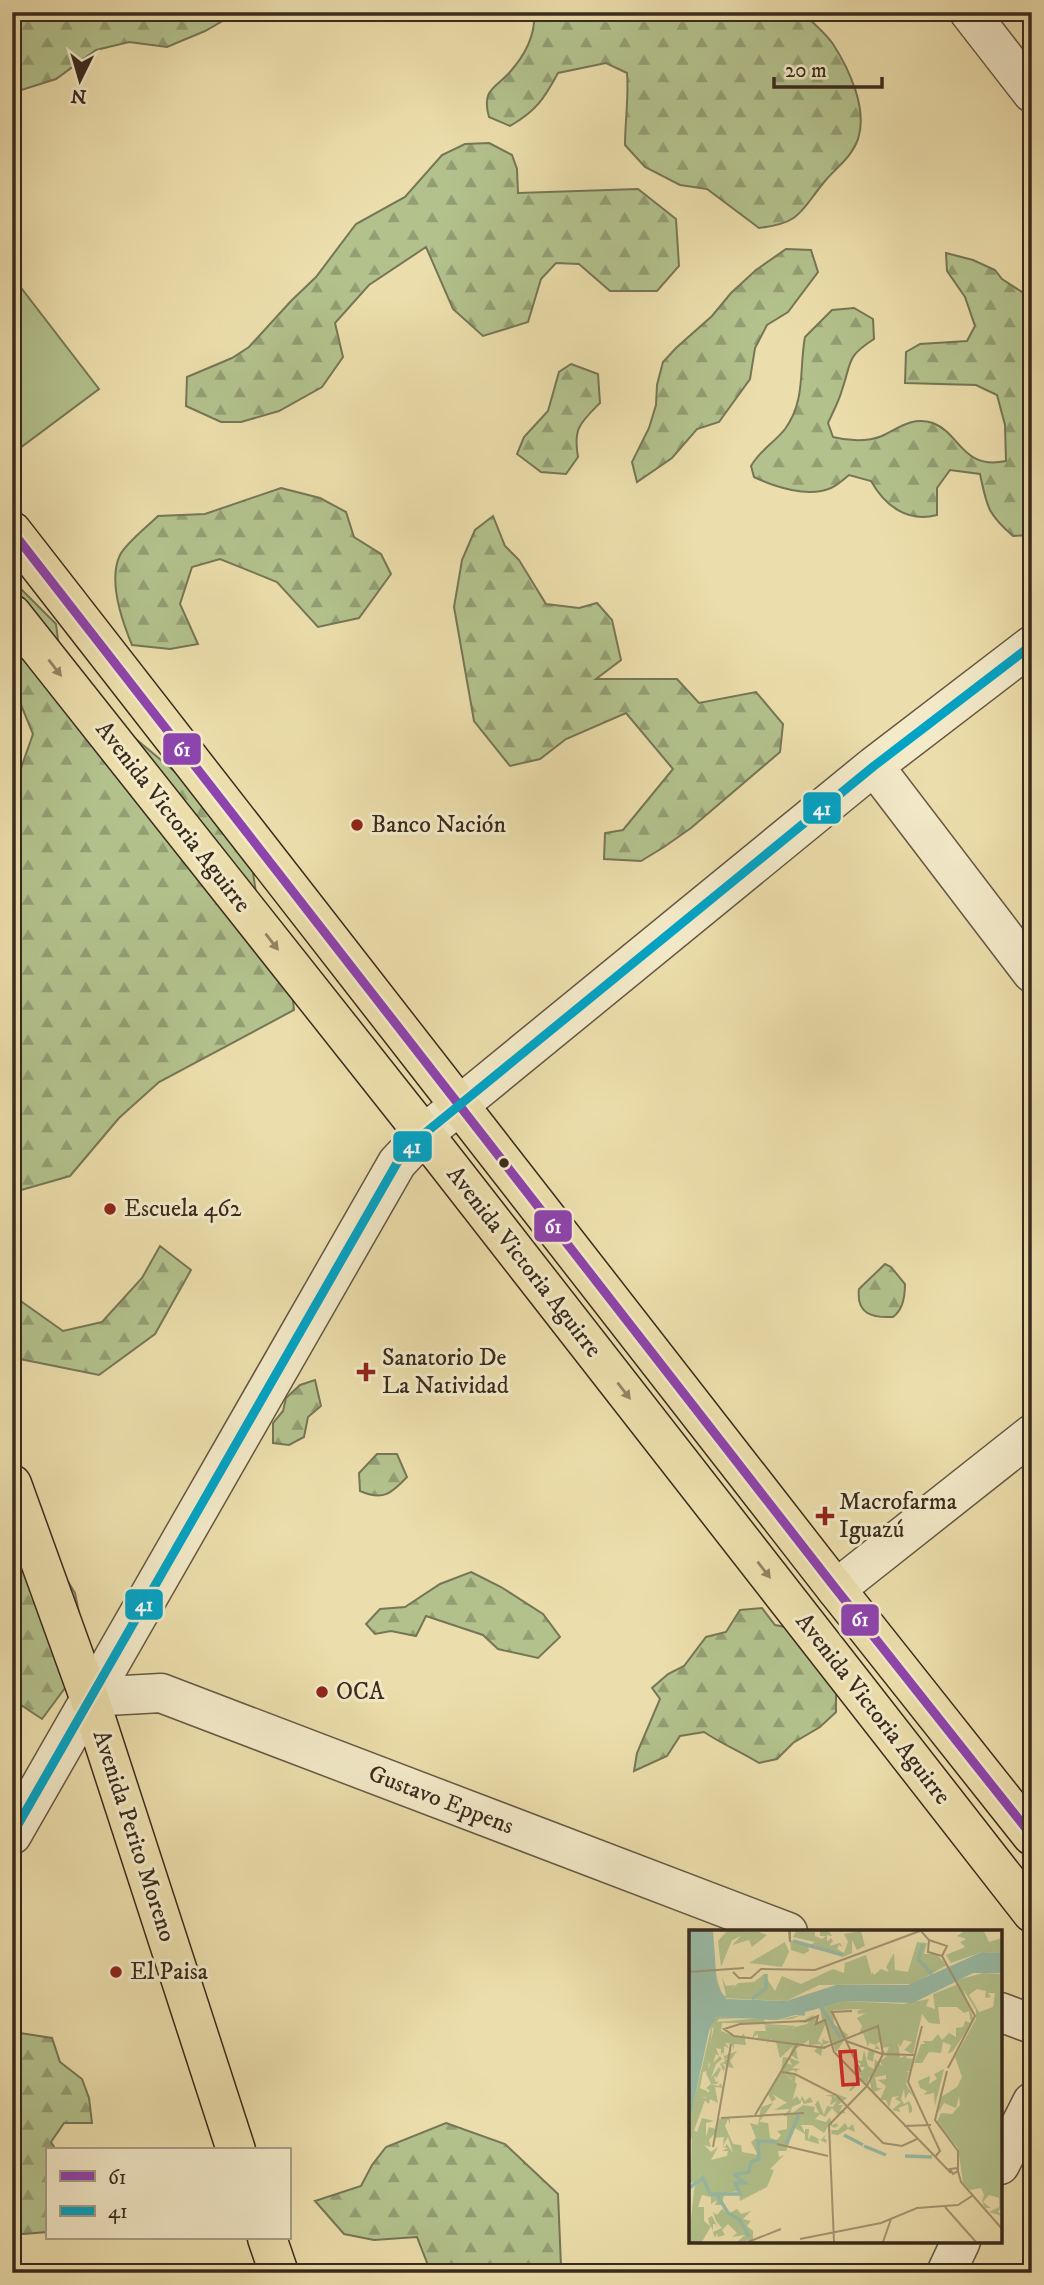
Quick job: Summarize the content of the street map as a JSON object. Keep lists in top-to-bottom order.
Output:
{
  "streets": {
    "main road": ["Avenida Victoria Aguirre", "Avenida Perito Moreno"],
    "street": ["Gustavo Eppens"]
  },
  "crossings": [
    ["Gustavo Eppens", "Avenida Perito Moreno"]
  ],
  "places": {
    "other": [
      "Banco Nación",
      "Escuela 462",
      "OCA",
      "El Paisa"
    ],
    "health": ["Sanatorio De La Natividad", "Macrofarma Iguazú"]
  },
  "lines": ["transit line 61", "transit line 41"],
  "legend": ["61", "41"],
  "scale_bar": "20 m",
  "north": "bottom"
}
